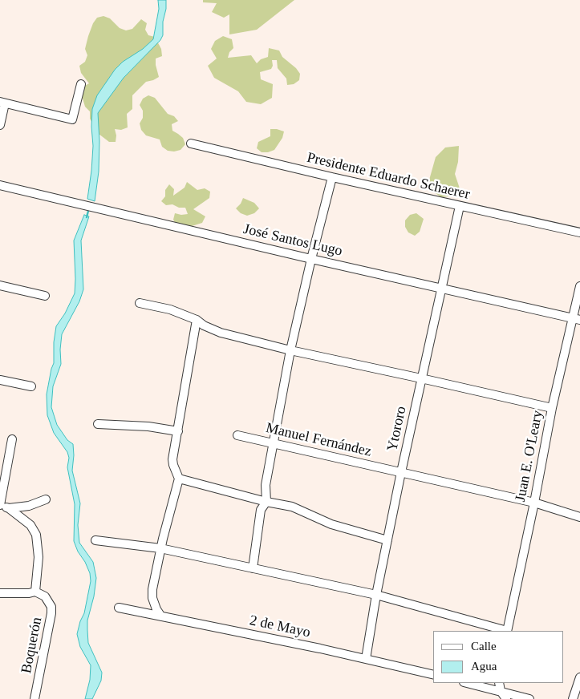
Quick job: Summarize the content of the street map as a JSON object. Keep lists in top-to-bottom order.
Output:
{
  "streets": {
    "street": [
      "Presidente Eduardo Schaerer",
      "José Santos Lugo",
      "Ytororo",
      "Manuel Fernández",
      "Juan E. O'Leary",
      "2 de Mayo",
      "Boquerón"
    ]
  },
  "crossings": [
    ["Presidente Eduardo Schaerer", "Ytororo"],
    ["José Santos Lugo", "Ytororo"],
    ["José Santos Lugo", "Juan E. O'Leary"],
    ["Ytororo", "Manuel Fernández"],
    ["Ytororo", "2 de Mayo"],
    ["Manuel Fernández", "Juan E. O'Leary"]
  ],
  "legend": ["Calle", "Agua"]
}
